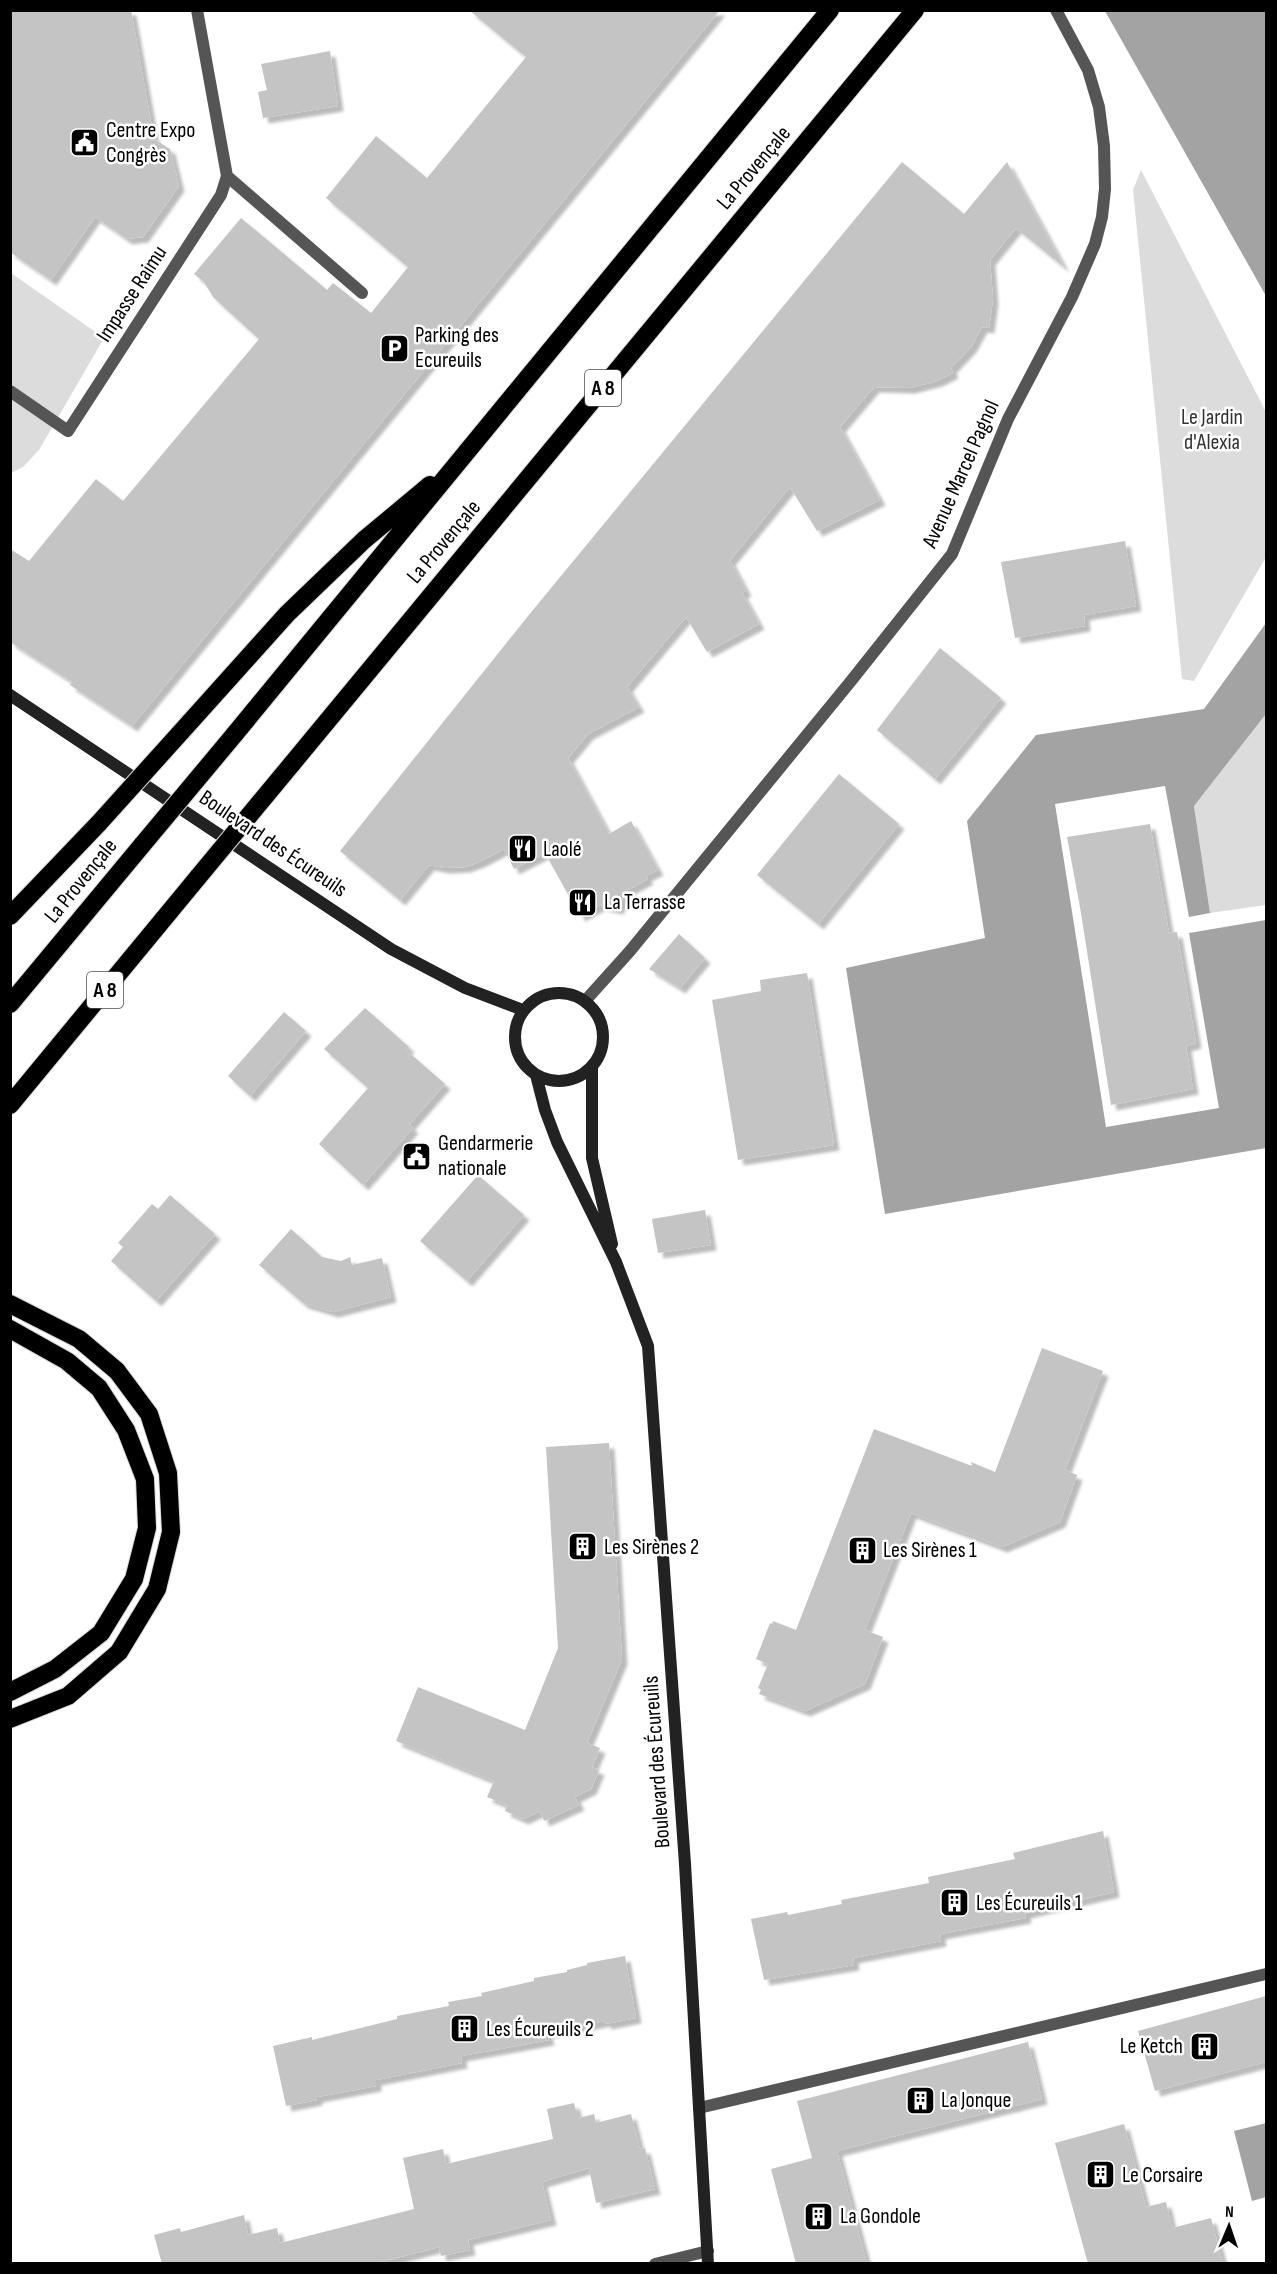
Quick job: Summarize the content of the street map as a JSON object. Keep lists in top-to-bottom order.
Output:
{
  "streets": {
    "highway": ["La Provençale", "A 8"],
    "street": ["Impasse Raimu", "Avenue Marcel Pagnol", "Boulevard des Écureuils"]
  },
  "crossings": [
    ["Avenue Marcel Pagnol", "Boulevard des Écureuils"]
  ],
  "parks": ["Le Jardin d'Alexia"],
  "places": {
    "public building": ["Centre Expo Congrès", "Gendarmerie nationale"],
    "parking": ["Parking des Ecureuils"],
    "restaurant": ["Laolé", "La Terrasse"],
    "building": [
      "Les Sirènes 2",
      "Les Sirènes 1",
      "Les Écureuils 1",
      "Les Écureuils 2",
      "Le Ketch",
      "La Jonque",
      "Le Corsaire",
      "La Gondole"
    ]
  },
  "north": "top"
}
